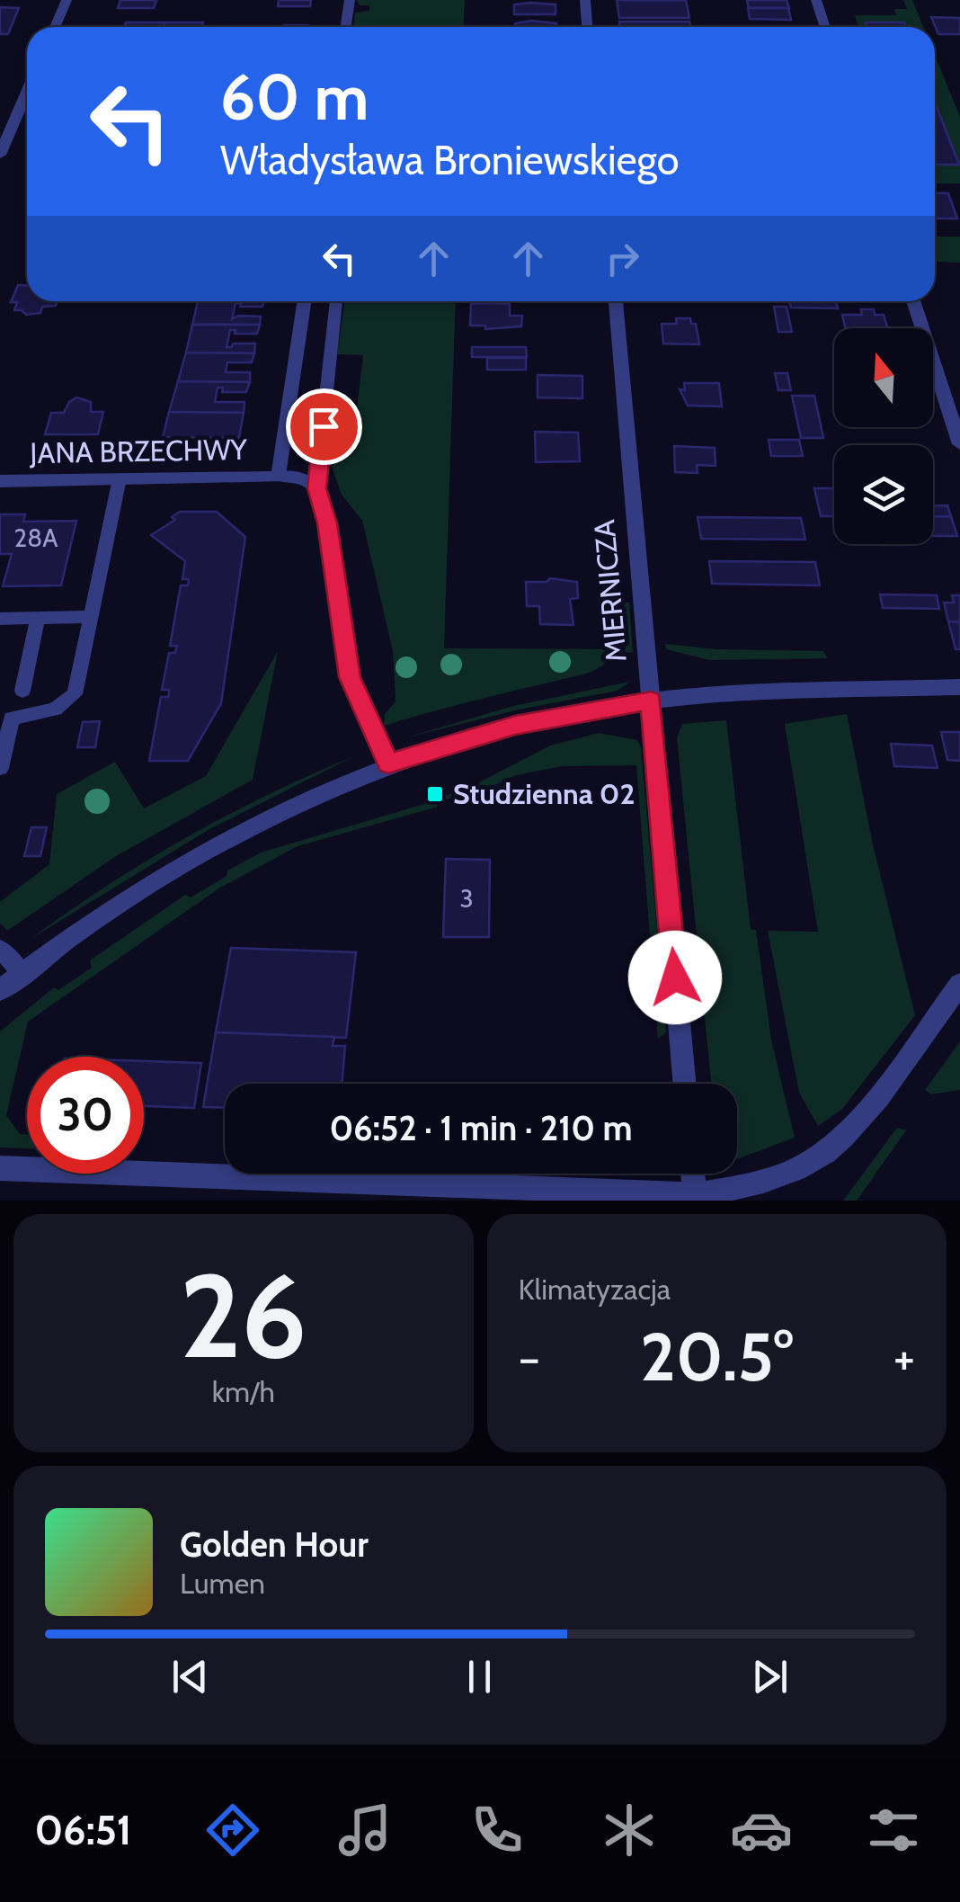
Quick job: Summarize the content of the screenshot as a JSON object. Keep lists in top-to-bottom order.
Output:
{
  "streets": {
    "street": ["JANA BRZECHWY", "MIERNICZA"]
  },
  "places": {
    "transit": ["Studzienna 02"]
  },
  "house_numbers": ["28A", "3"],
  "north": "top",
  "page": {
    "turn": ["60 m", "Władysława Broniewskiego"],
    "limit": "30",
    "trip": "06:52 · 1 min · 210 m",
    "tile": [
      ["26", "km/h"],
      "Klimatyzacja"
    ],
    "heat": ["−", "20.5°", "+"],
    "song": ["Golden Hour", "Lumen"],
    "tabs": "06:51"
  }
}
